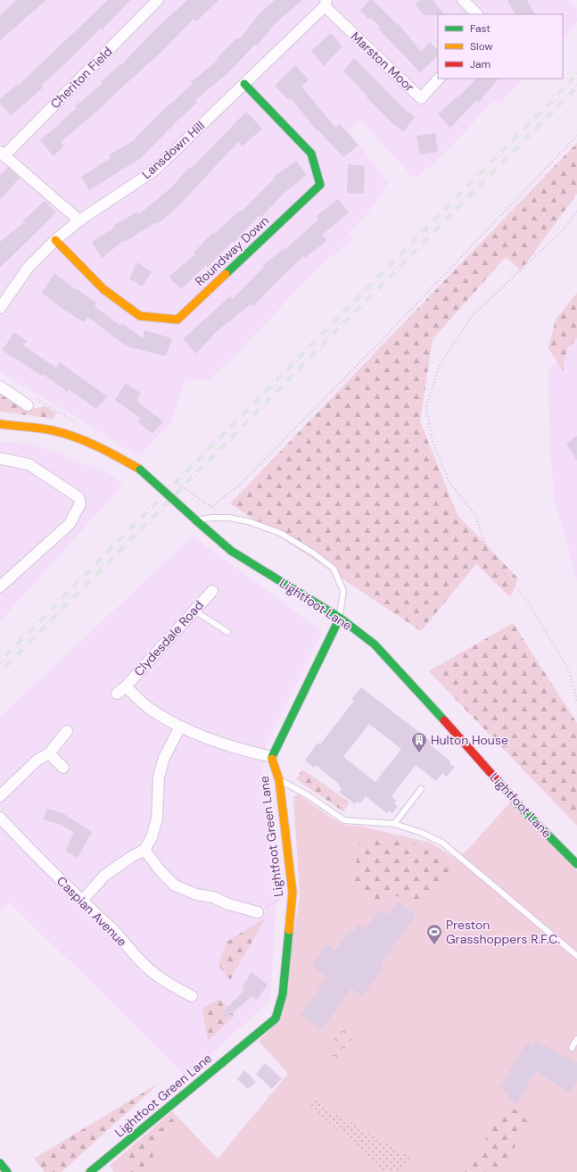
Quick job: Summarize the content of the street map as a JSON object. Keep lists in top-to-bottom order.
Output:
{
  "streets": {
    "main road": ["Roundway Down", "Lightfoot Lane", "Lightfoot Green Lane"],
    "street": [
      "Marston Moor",
      "Cheriton Field",
      "Lansdown Hill",
      "Clydesdale Road",
      "Caspian Avenue"
    ]
  },
  "crossings": [
    ["Marston Moor", "Lansdown Hill"],
    ["Lansdown Hill", "Roundway Down"],
    ["Lightfoot Lane", "Lightfoot Green Lane"],
    ["Clydesdale Road", "Lightfoot Green Lane"]
  ],
  "places": {
    "building": ["Hulton House"],
    "sports": ["Preston Grasshoppers R.F.C."]
  },
  "legend": ["Fast", "Slow", "Jam"]
}
